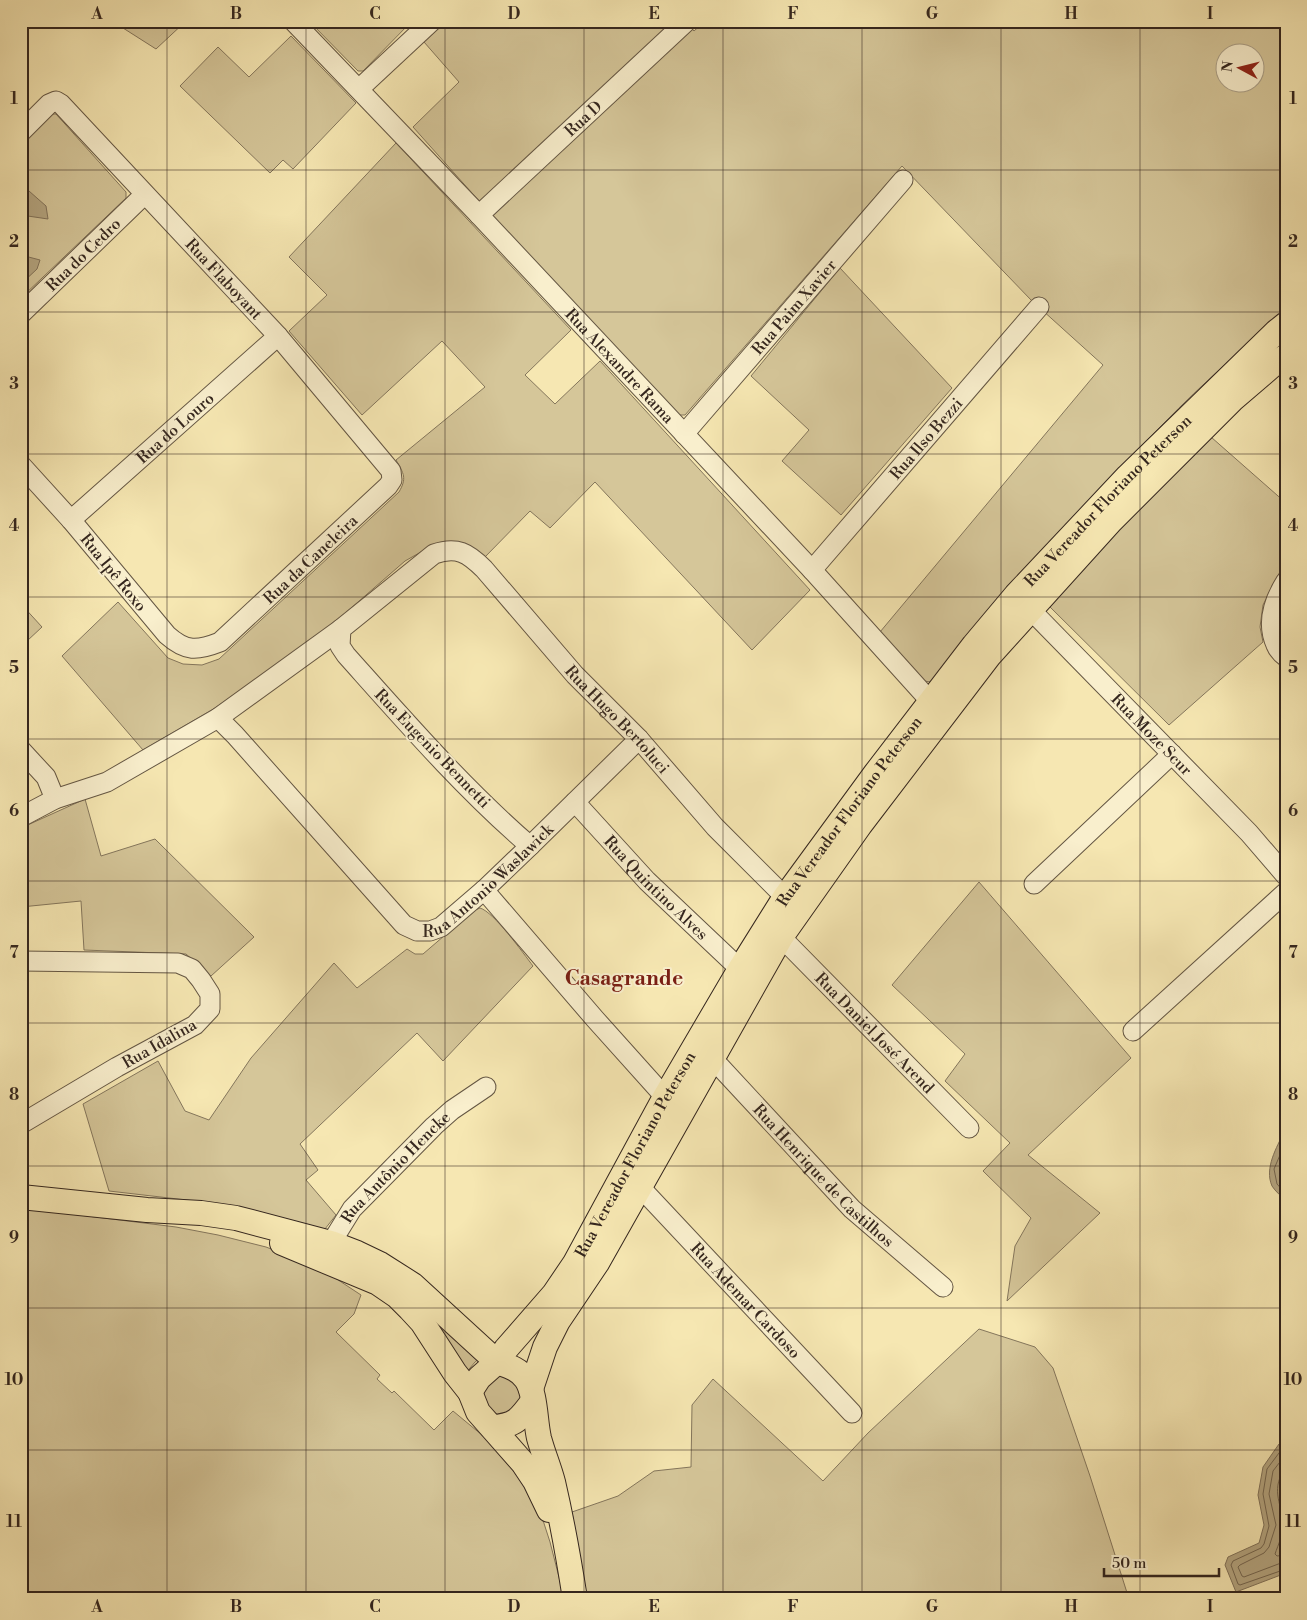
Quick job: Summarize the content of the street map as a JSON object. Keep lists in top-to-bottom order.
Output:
{
  "streets": {
    "main road": ["Rua Vereador Floriano Peterson"],
    "street": [
      "Rua D",
      "Rua do Cedro",
      "Rua Flaboyant",
      "Rua Paim Xavier",
      "Rua Alexandre Rama",
      "Rua do Louro",
      "Rua Ilso Bezzi",
      "Rua da Caneleira",
      "Rua Ipê Roxo",
      "Rua Hugo Bertoluci",
      "Rua Moze Scur",
      "Rua Eugenio Bennetti",
      "Rua Antonio Waslawick",
      "Rua Quintino Alves",
      "Rua Daniel José Arend",
      "Rua Idalina",
      "Rua Antônio Hencke",
      "Rua Henrique de Castilhos",
      "Rua Ademar Cardoso"
    ]
  },
  "crossings": [
    ["Rua D", "Rua Alexandre Rama"],
    ["Rua do Cedro", "Rua Flaboyant"],
    ["Rua Flaboyant", "Rua do Louro"],
    ["Rua Flaboyant", "Rua da Caneleira"],
    ["Rua Paim Xavier", "Rua Alexandre Rama"],
    ["Rua Alexandre Rama", "Rua Ilso Bezzi"],
    ["Rua Alexandre Rama", "Rua Vereador Floriano Peterson"],
    ["Rua do Louro", "Rua Ipê Roxo"],
    ["Rua Vereador Floriano Peterson", "Rua Hugo Bertoluci"],
    ["Rua Vereador Floriano Peterson", "Rua Moze Scur"],
    ["Rua Vereador Floriano Peterson", "Rua Quintino Alves"],
    ["Rua Vereador Floriano Peterson", "Rua Daniel José Arend"],
    ["Rua Vereador Floriano Peterson", "Rua Henrique de Castilhos"],
    ["Rua Vereador Floriano Peterson", "Rua Ademar Cardoso"],
    ["Rua da Caneleira", "Rua Ipê Roxo"],
    ["Rua Hugo Bertoluci", "Rua Eugenio Bennetti"],
    ["Rua Hugo Bertoluci", "Rua Antonio Waslawick"],
    ["Rua Eugenio Bennetti", "Rua Antonio Waslawick"],
    ["Rua Antonio Waslawick", "Rua Quintino Alves"]
  ],
  "districts": ["Casagrande"],
  "scale_bar": "50 m",
  "north": "left",
  "grid": {
    "columns": [
      "A",
      "B",
      "C",
      "D",
      "E",
      "F",
      "G",
      "H",
      "I"
    ],
    "rows": [
      "1",
      "2",
      "3",
      "4",
      "5",
      "6",
      "7",
      "8",
      "9",
      "10",
      "11"
    ]
  }
}
